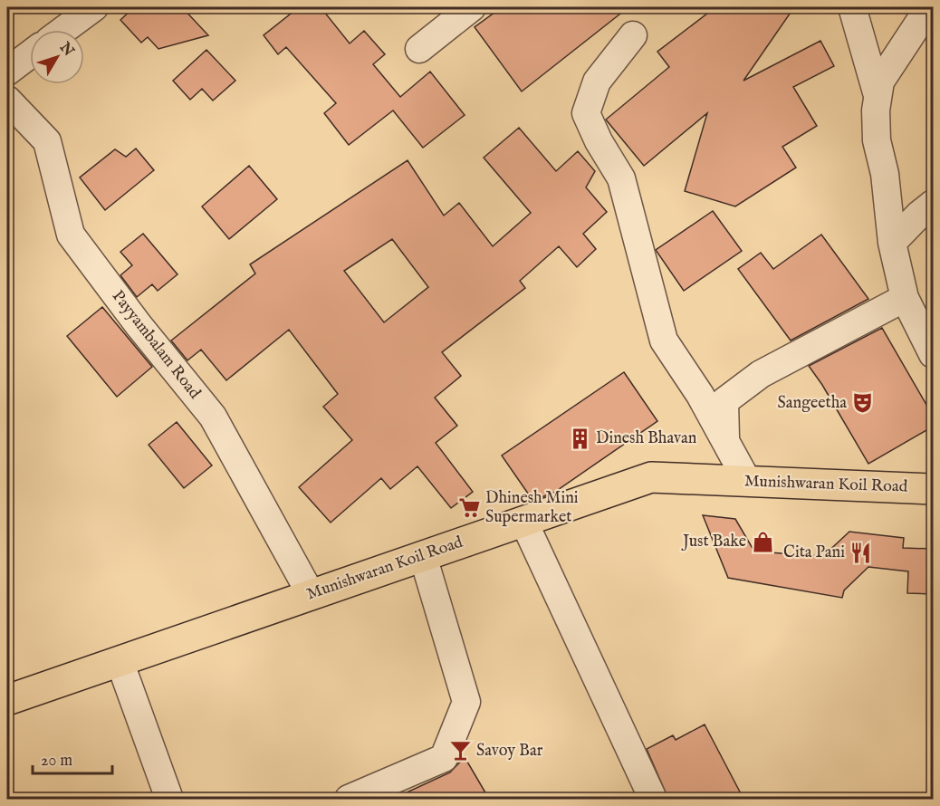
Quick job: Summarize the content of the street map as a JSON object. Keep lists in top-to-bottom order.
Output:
{
  "streets": {
    "main road": ["Munishwaran Koil Road"],
    "street": ["Payyambalam Road"]
  },
  "crossings": [
    ["Payyambalam Road", "Munishwaran Koil Road"]
  ],
  "places": {
    "theatre": ["Sangeetha"],
    "building": ["Dinesh Bhavan"],
    "supermarket": ["Dhinesh Mini Supermarket"],
    "shop": ["Just Bake"],
    "restaurant": ["Cita Pani"],
    "bar": ["Savoy Bar"]
  },
  "scale_bar": "20 m",
  "north": "top right"
}
